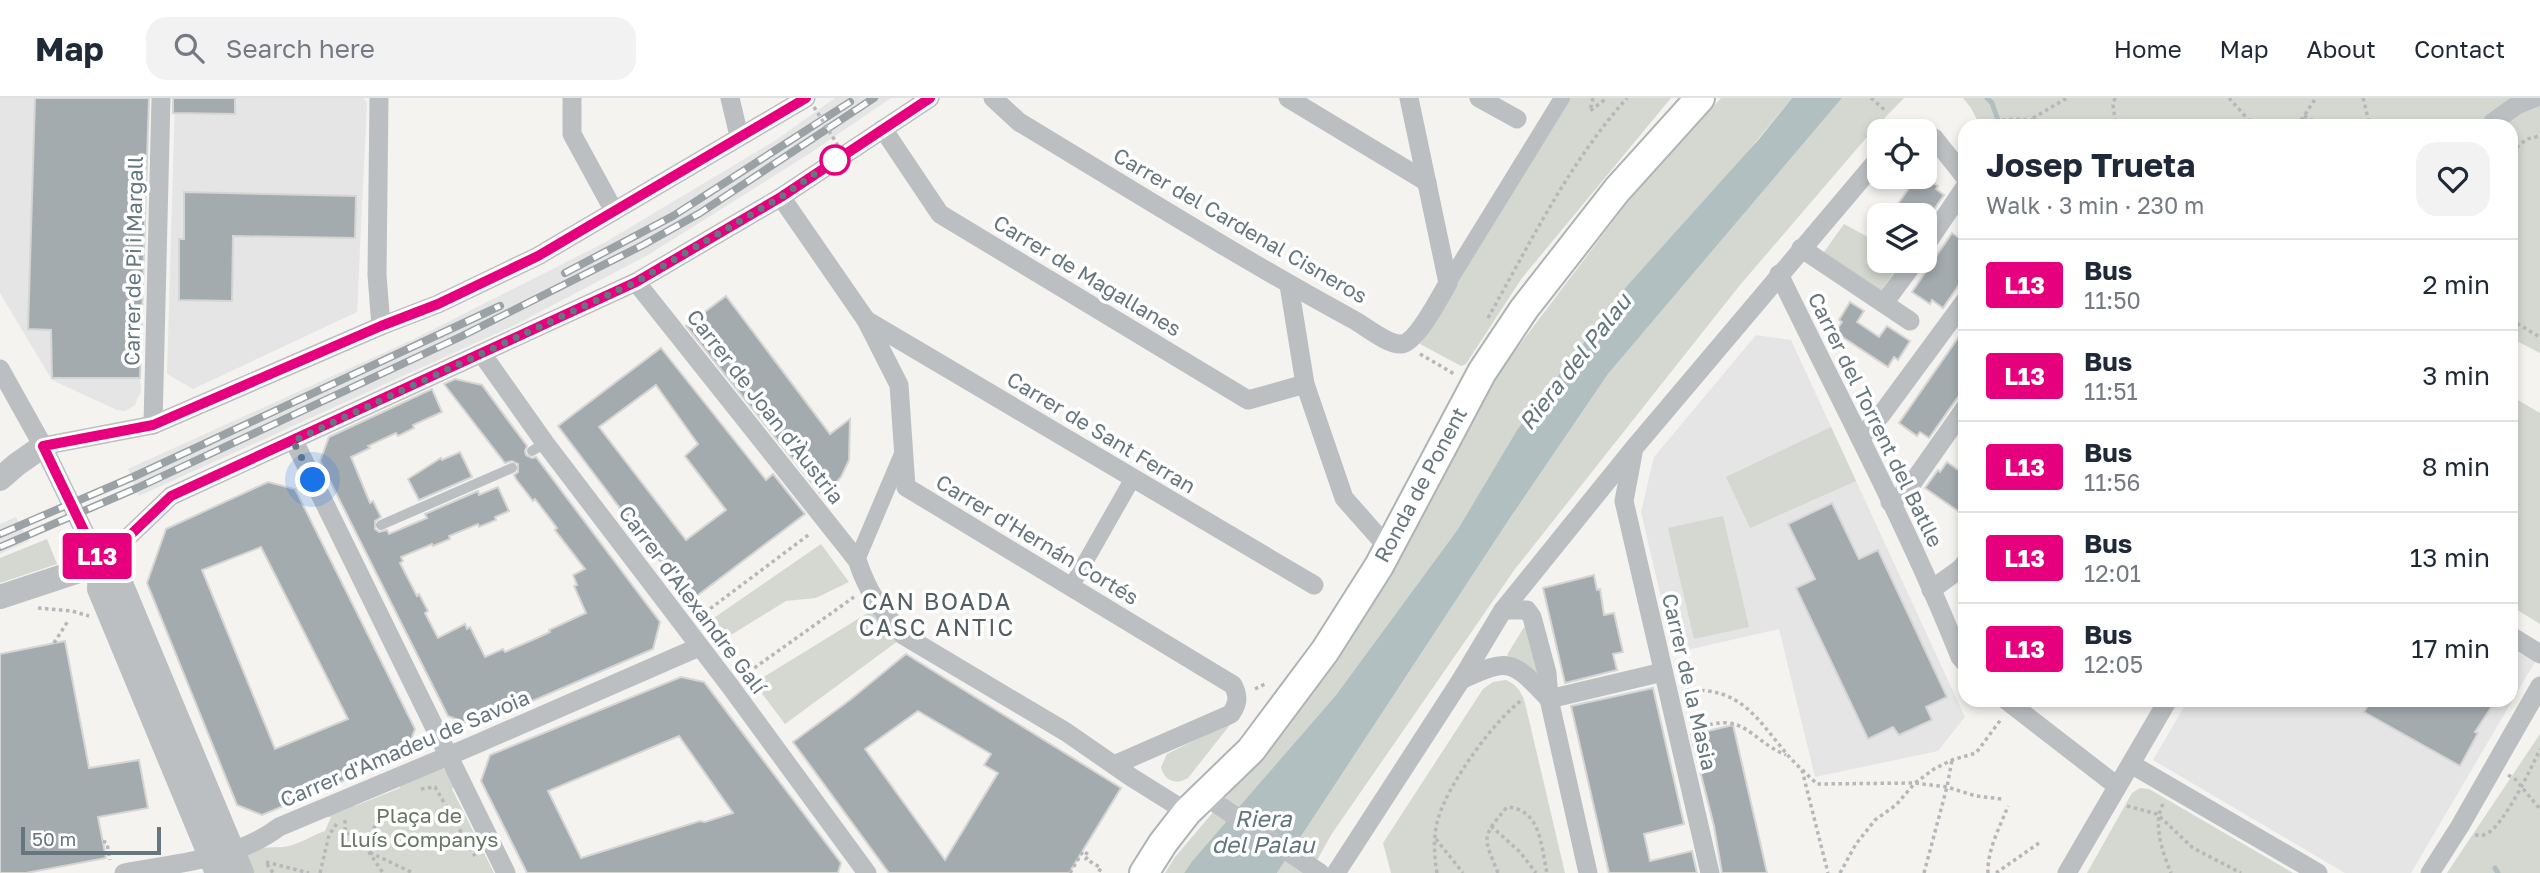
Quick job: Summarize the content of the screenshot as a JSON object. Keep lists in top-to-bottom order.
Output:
{
  "streets": {
    "main road": ["Ronda de Ponent"],
    "street": [
      "Carrer del Cardenal Cisneros",
      "Carrer de Pi i Margall",
      "Carrer de Magallanes",
      "Carrer de Joan d'Àustria",
      "Carrer del Torrent del Batlle",
      "Carrer de Sant Ferran",
      "Carrer d'Hernán Cortés",
      "Carrer d'Alexandre Galí",
      "Carrer de la Masia",
      "Carrer d'Amadeu de Savoia"
    ]
  },
  "crossings": [
    ["Carrer de Joan d'Àustria", "Ronda de Ponent"],
    ["Carrer de Sant Ferran", "Carrer d'Hernán Cortés"],
    ["Carrer d'Alexandre Galí", "Carrer d'Amadeu de Savoia"]
  ],
  "districts": ["CAN BOADA CASC ANTIC"],
  "water": ["Riera del Palau"],
  "parks": ["Plaça de Lluís Companys"],
  "lines": ["bus line L13"],
  "scale_bar": "50 m",
  "page": {
    "header": "Map",
    "search": "Search here",
    "nav": [
      "Home",
      "Map",
      "About",
      "Contact"
    ],
    "on_map": "L13",
    "heading": ["Josep Trueta", "Walk · 3 min · 230 m"],
    "list": [
      {
        "mark": "L13",
        "name": "Bus",
        "note": "11:50",
        "value": "2 min"
      },
      {
        "mark": "L13",
        "name": "Bus",
        "note": "11:51",
        "value": "3 min"
      },
      {
        "mark": "L13",
        "name": "Bus",
        "note": "11:56",
        "value": "8 min"
      },
      {
        "mark": "L13",
        "name": "Bus",
        "note": "12:01",
        "value": "13 min"
      },
      {
        "mark": "L13",
        "name": "Bus",
        "note": "12:05",
        "value": "17 min"
      }
    ],
    "scale": "50 m"
  }
}
